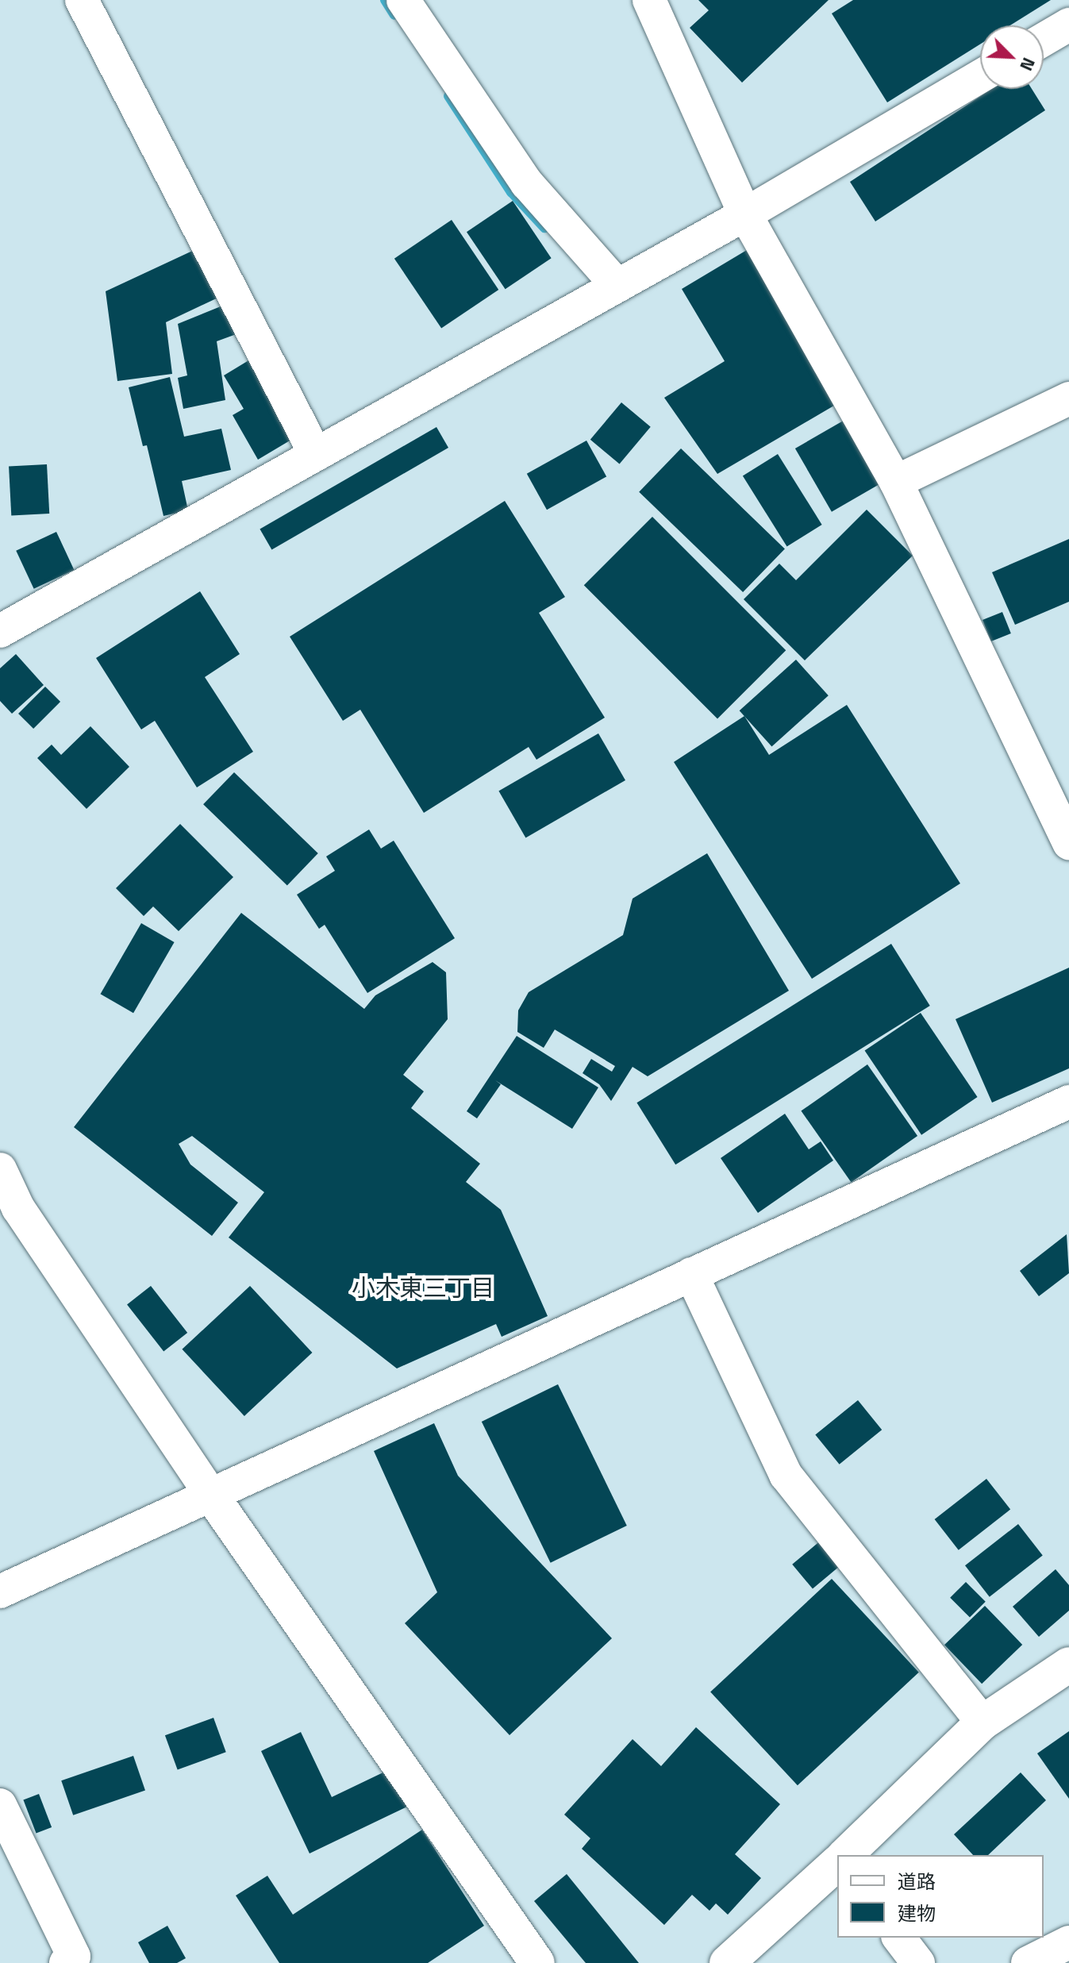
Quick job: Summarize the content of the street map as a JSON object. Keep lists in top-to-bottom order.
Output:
{
  "districts": ["小木東三丁目"],
  "legend": ["道路", "建物"],
  "north": "bottom right"
}
